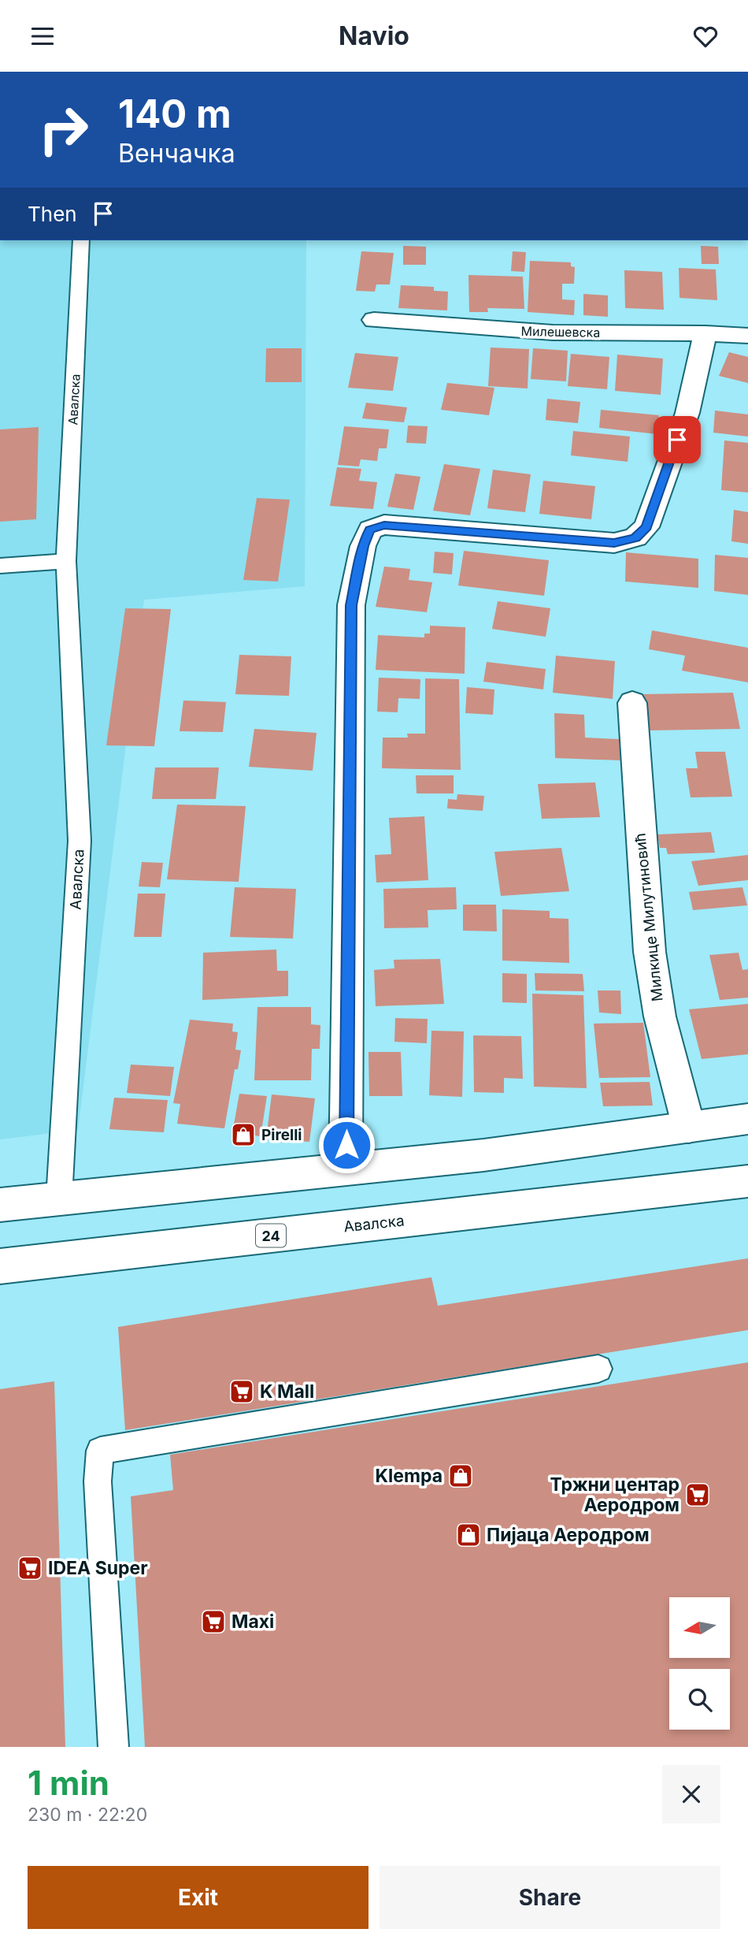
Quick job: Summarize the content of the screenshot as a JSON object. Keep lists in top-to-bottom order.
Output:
{
  "streets": {
    "street": [
      "Милешевска",
      "Авалска",
      "Милкице Милутиновић",
      "24"
    ]
  },
  "places": {
    "shop": ["Pirelli", "Klempa", "Пијаца Аеродром"],
    "supermarket": [
      "K Mall",
      "Тржни центар Аеродром",
      "IDEA Super",
      "Maxi"
    ]
  },
  "north": "left",
  "page": {
    "header": "Navio",
    "turn": ["140 m", "Венчачка"],
    "then": "Then",
    "heading": ["1 min", "230 m · 22:20"],
    "buttons": ["Exit", "Share"]
  }
}
